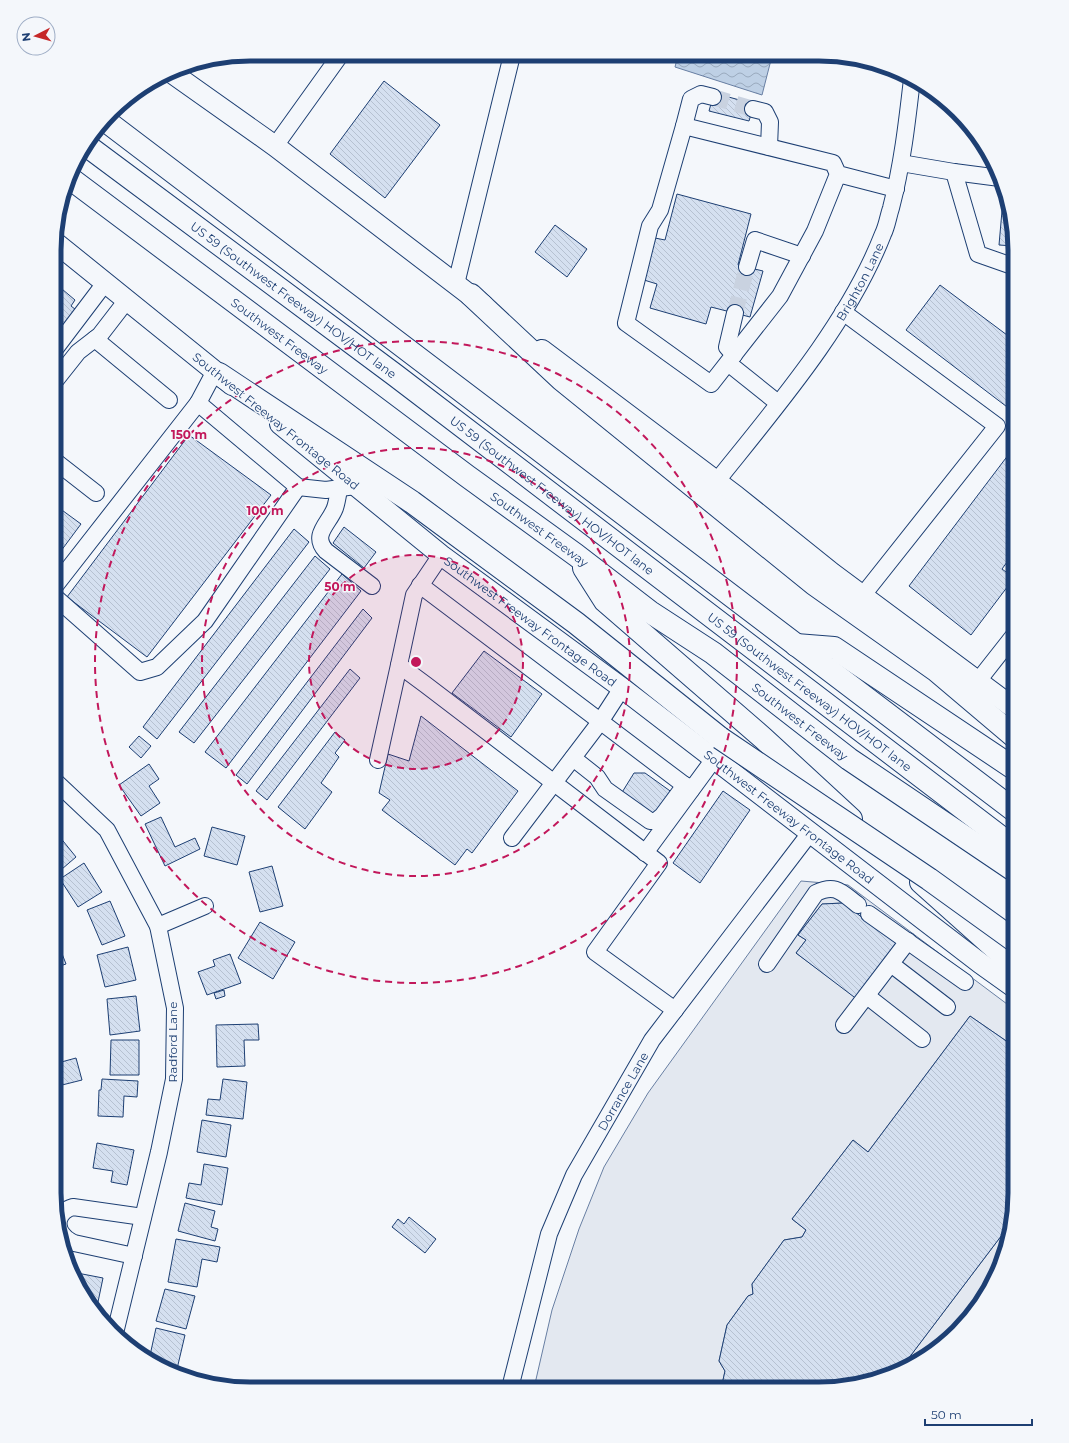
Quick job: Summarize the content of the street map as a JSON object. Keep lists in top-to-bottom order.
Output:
{
  "streets": {
    "highway": ["US 59 (Southwest Freeway) HOV/HOT lane", "Southwest Freeway"],
    "main road": ["Southwest Freeway Frontage Road"],
    "street": ["Brighton Lane", "Radford Lane", "Dorrance Lane"]
  },
  "crossings": [
    ["Southwest Freeway Frontage Road", "Dorrance Lane"]
  ],
  "scale_bar": "50 m",
  "north": "left",
  "rings": ["150 m", "100 m", "50 m"]
}
